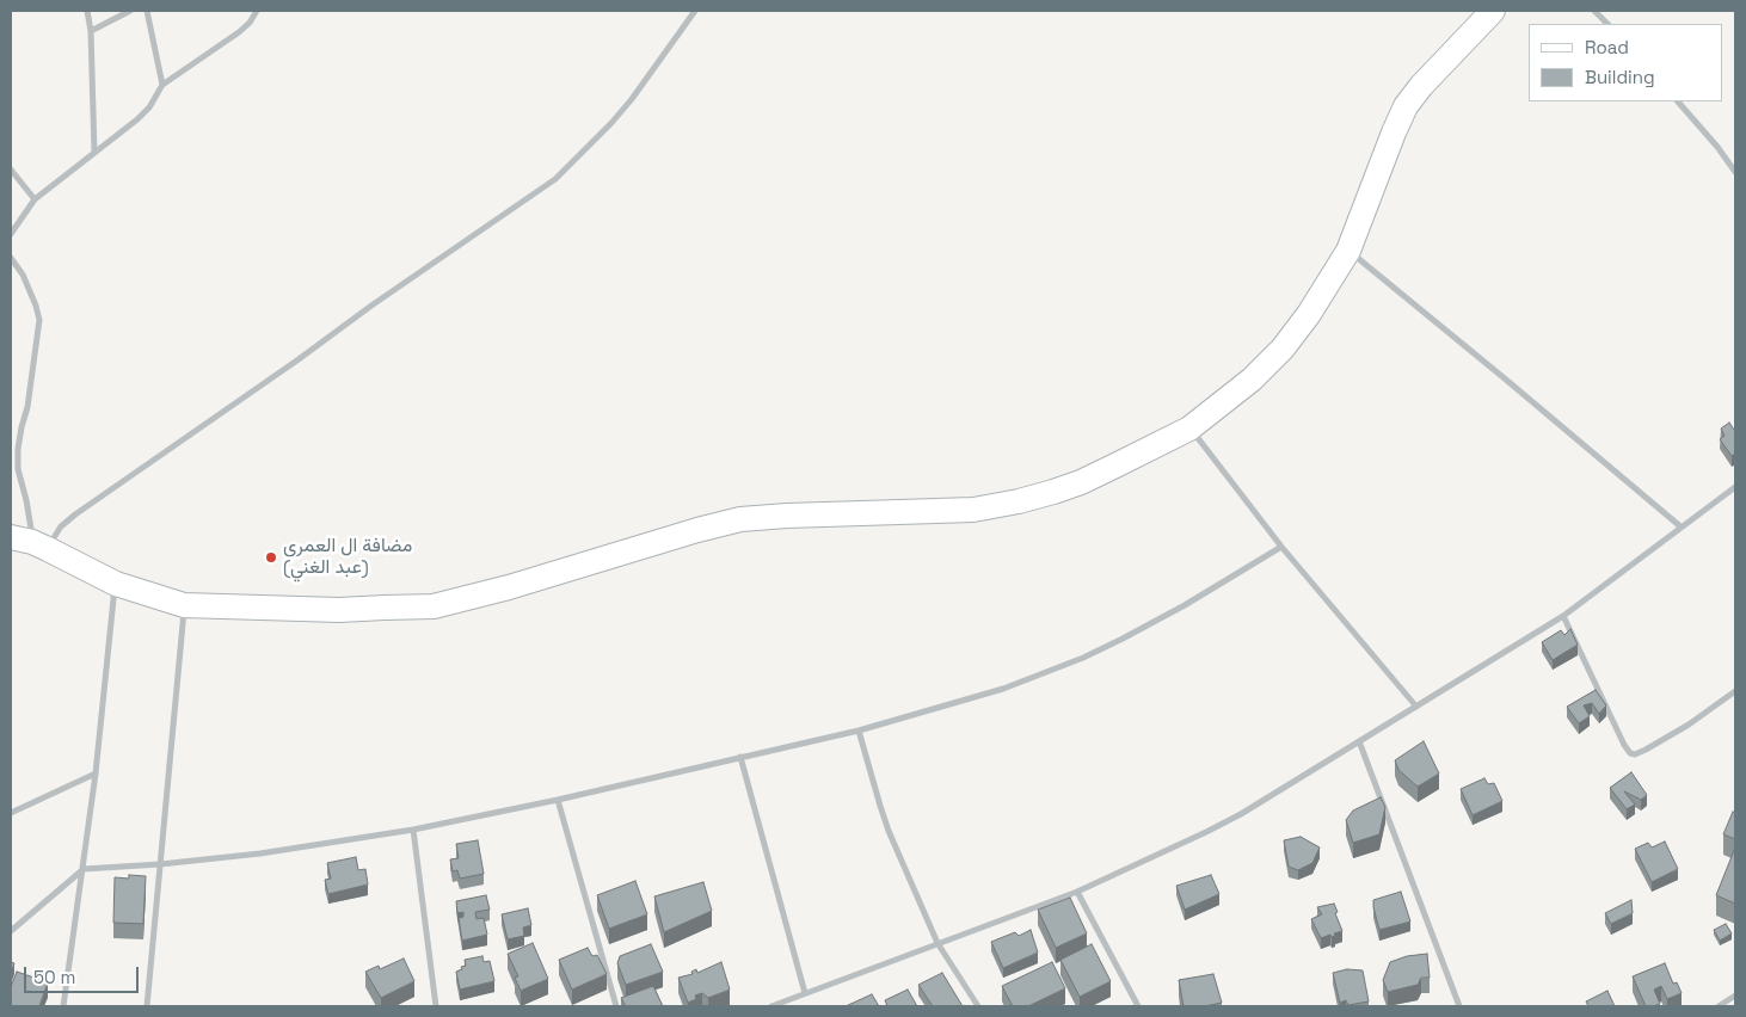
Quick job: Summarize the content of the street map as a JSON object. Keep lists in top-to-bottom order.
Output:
{
  "places": ["مضافة ال العمري (عبد الغني)"],
  "legend": ["Road", "Building"],
  "scale_bar": "50 m"
}
